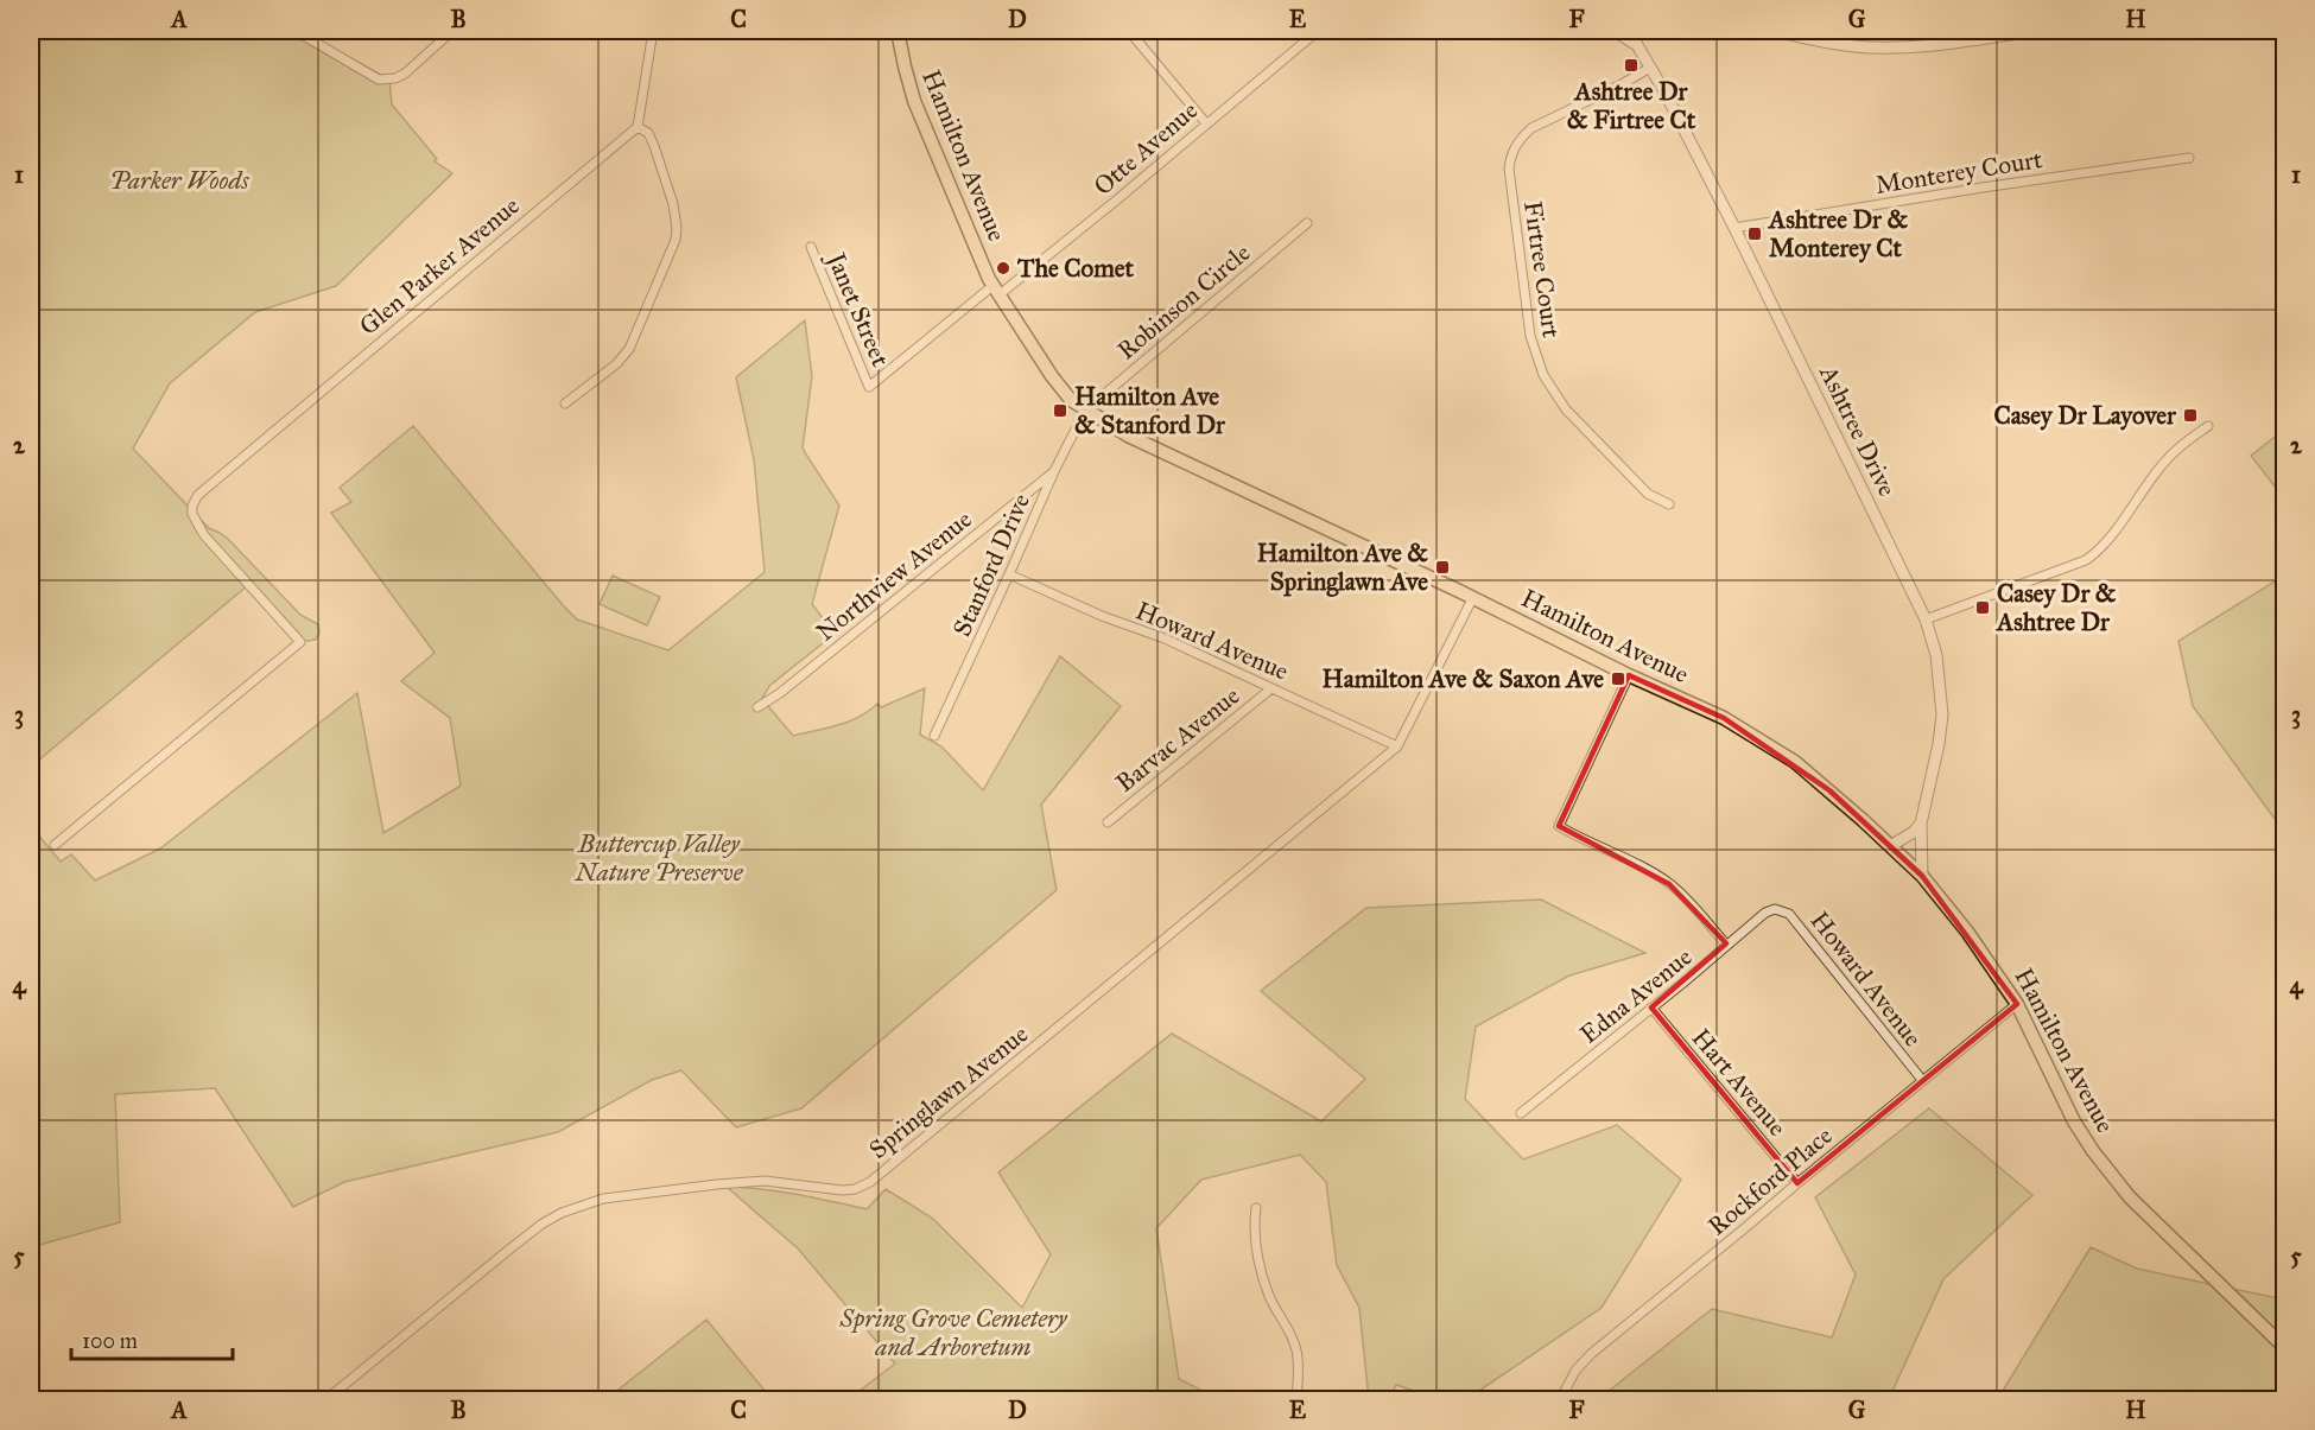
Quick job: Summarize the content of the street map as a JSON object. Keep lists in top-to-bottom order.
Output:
{
  "streets": {
    "main road": ["Hamilton Avenue"],
    "street": [
      "Otte Avenue",
      "Monterey Court",
      "Glen Parker Avenue",
      "Firtree Court",
      "Robinson Circle",
      "Janet Street",
      "Ashtree Drive",
      "Stanford Drive",
      "Northview Avenue",
      "Howard Avenue",
      "Barvac Avenue",
      "Edna Avenue",
      "Hart Avenue",
      "Springlawn Avenue",
      "Rockford Place"
    ]
  },
  "crossings": [
    ["Otte Avenue", "Hamilton Avenue"],
    ["Otte Avenue", "Janet Street"],
    ["Hamilton Avenue", "Robinson Circle"],
    ["Hamilton Avenue", "Ashtree Drive"],
    ["Hamilton Avenue", "Stanford Drive"],
    ["Hamilton Avenue", "Springlawn Avenue"],
    ["Hamilton Avenue", "Rockford Place"],
    ["Monterey Court", "Ashtree Drive"],
    ["Firtree Court", "Ashtree Drive"],
    ["Robinson Circle", "Stanford Drive"],
    ["Stanford Drive", "Northview Avenue"],
    ["Stanford Drive", "Howard Avenue"],
    ["Howard Avenue", "Barvac Avenue"],
    ["Howard Avenue", "Edna Avenue"],
    ["Howard Avenue", "Springlawn Avenue"],
    ["Howard Avenue", "Rockford Place"],
    ["Edna Avenue", "Hart Avenue"],
    ["Hart Avenue", "Rockford Place"]
  ],
  "parks": ["Parker Woods", "Buttercup Valley Nature Preserve", "Spring Grove Cemetery and Arboretum"],
  "places": {
    "transit": [
      "Ashtree Dr & Firtree Ct",
      "Ashtree Dr & Monterey Ct",
      "Hamilton Ave & Stanford Dr",
      "Casey Dr Layover",
      "Hamilton Ave & Springlawn Ave",
      "Casey Dr & Ashtree Dr",
      "Hamilton Ave & Saxon Ave"
    ],
    "other": ["The Comet"]
  },
  "scale_bar": "100 m",
  "grid": {
    "columns": [
      "A",
      "B",
      "C",
      "D",
      "E",
      "F",
      "G",
      "H"
    ],
    "rows": [
      "1",
      "2",
      "3",
      "4",
      "5"
    ]
  }
}
